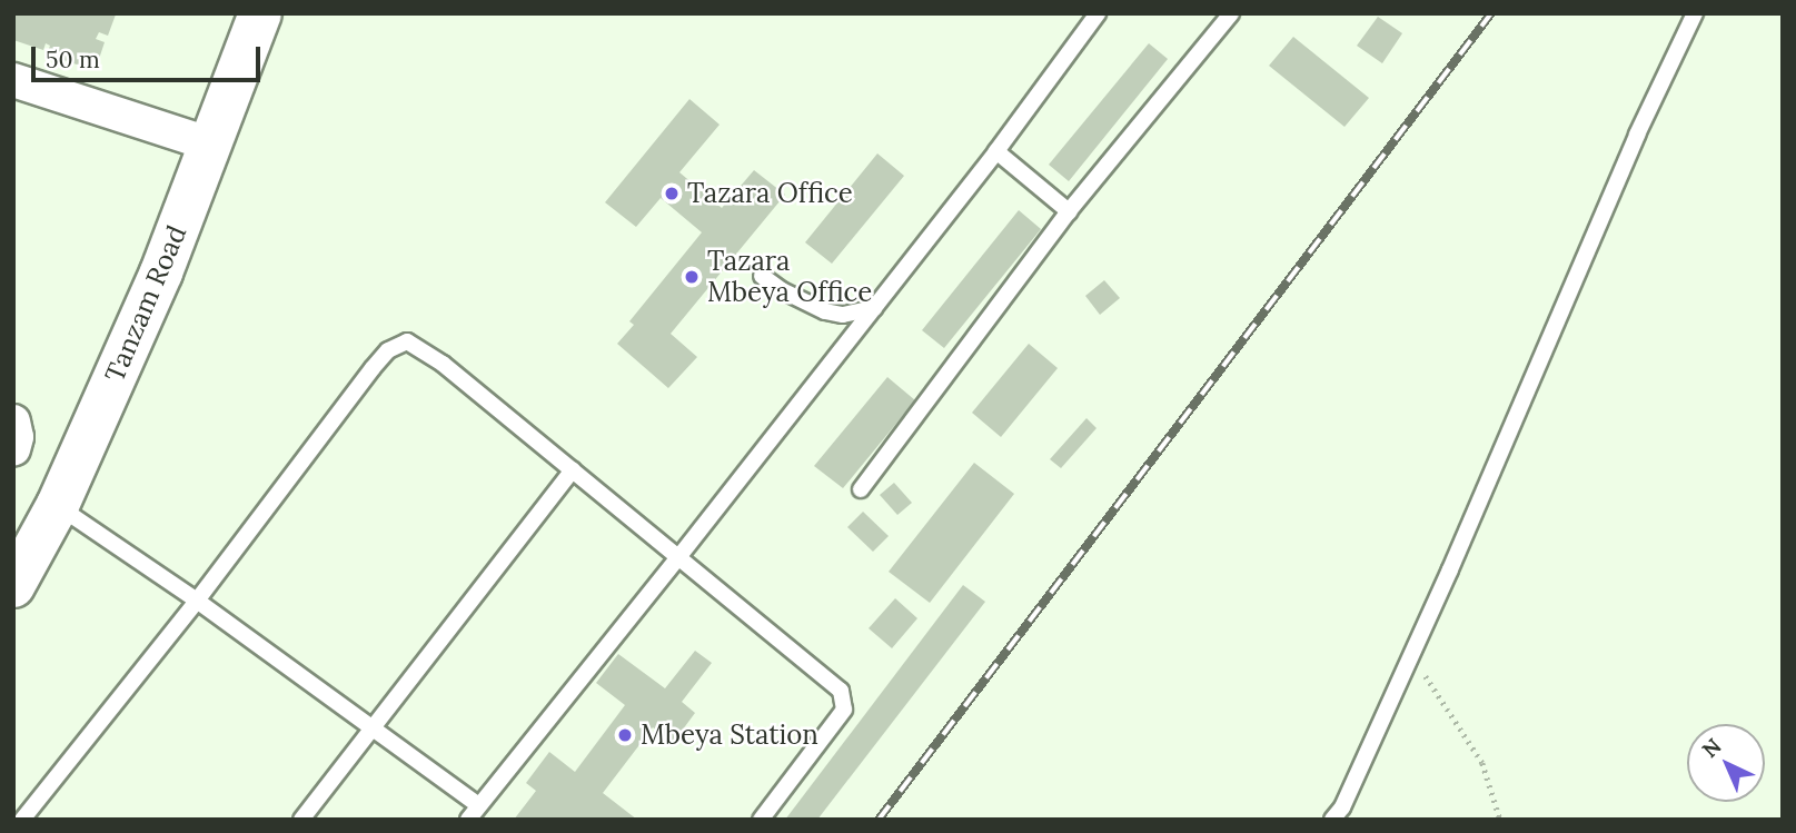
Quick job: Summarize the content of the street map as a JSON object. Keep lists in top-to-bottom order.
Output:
{
  "streets": {
    "highway": ["Tanzam Road"]
  },
  "places": ["Tazara Office", "Tazara Mbeya Office", "Mbeya Station"],
  "scale_bar": "50 m",
  "north": "top left"
}
